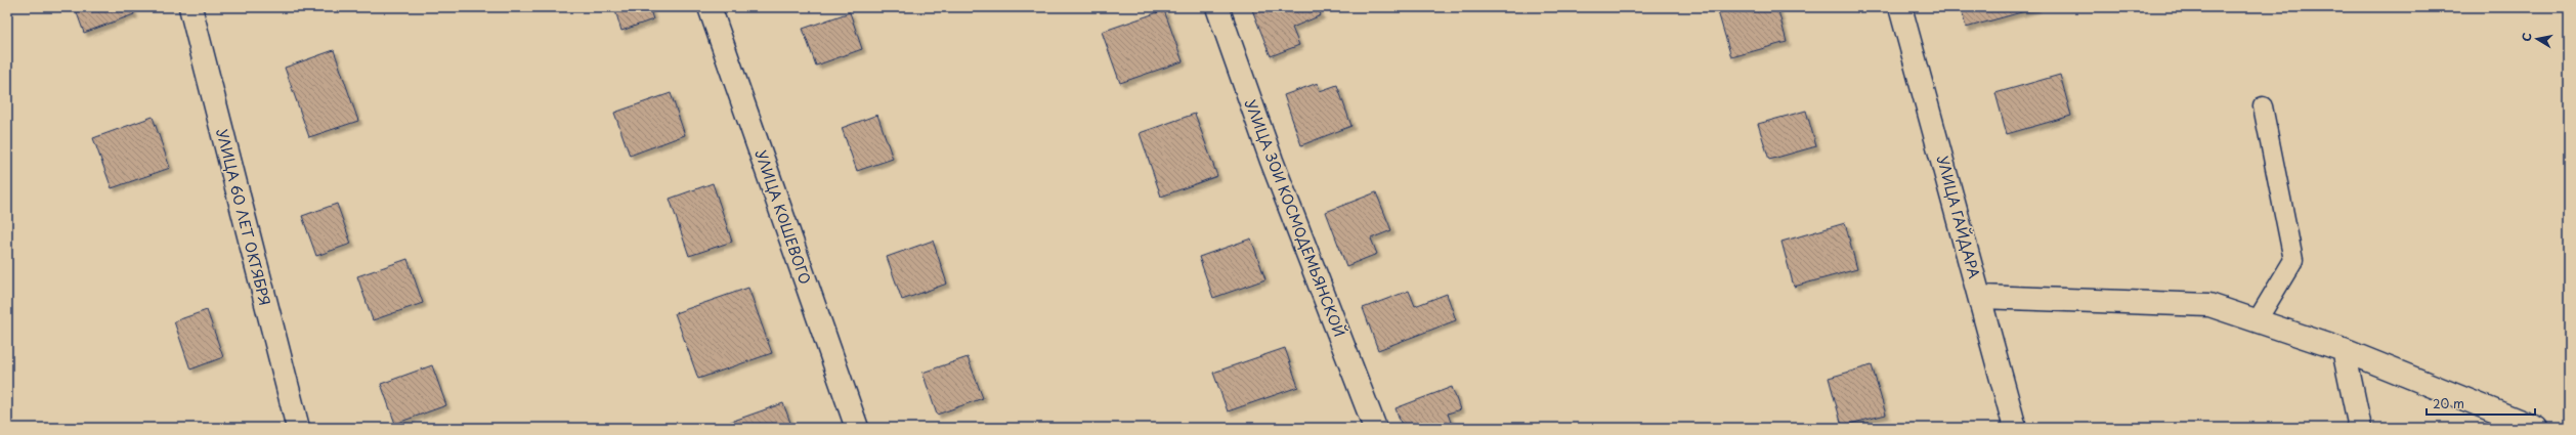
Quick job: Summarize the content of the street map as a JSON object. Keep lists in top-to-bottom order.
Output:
{
  "streets": {
    "street": [
      "УЛИЦА 60 ЛЕТ ОКТЯБРЯ",
      "УЛИЦА КОШЕВОГО",
      "УЛИЦА ГАЙДАРА",
      "УЛИЦА ЗОИ КОСМОДЕМЬЯНСКОЙ"
    ]
  },
  "scale_bar": "20 m",
  "north": "left"
}
